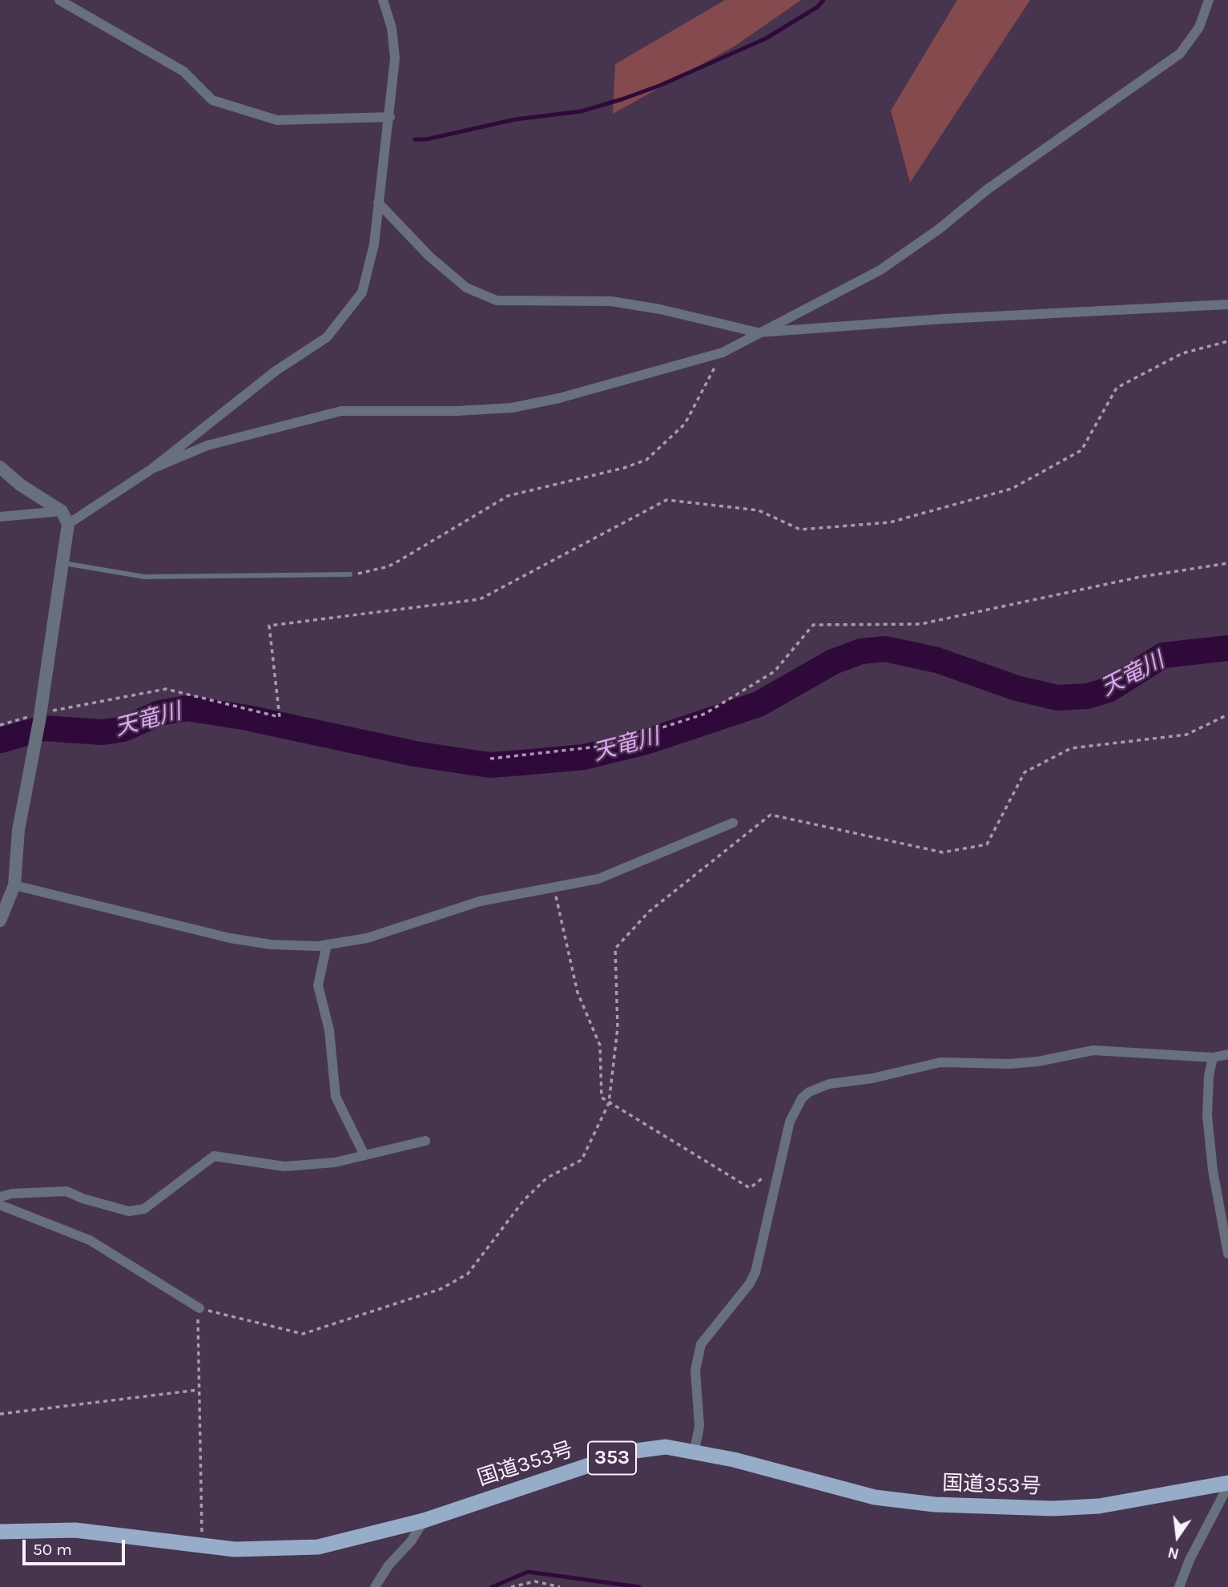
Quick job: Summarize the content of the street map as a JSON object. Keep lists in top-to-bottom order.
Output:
{
  "streets": {
    "highway": ["353", "国道353号"]
  },
  "water": ["天竜川"],
  "scale_bar": "50 m",
  "north": "bottom"
}
